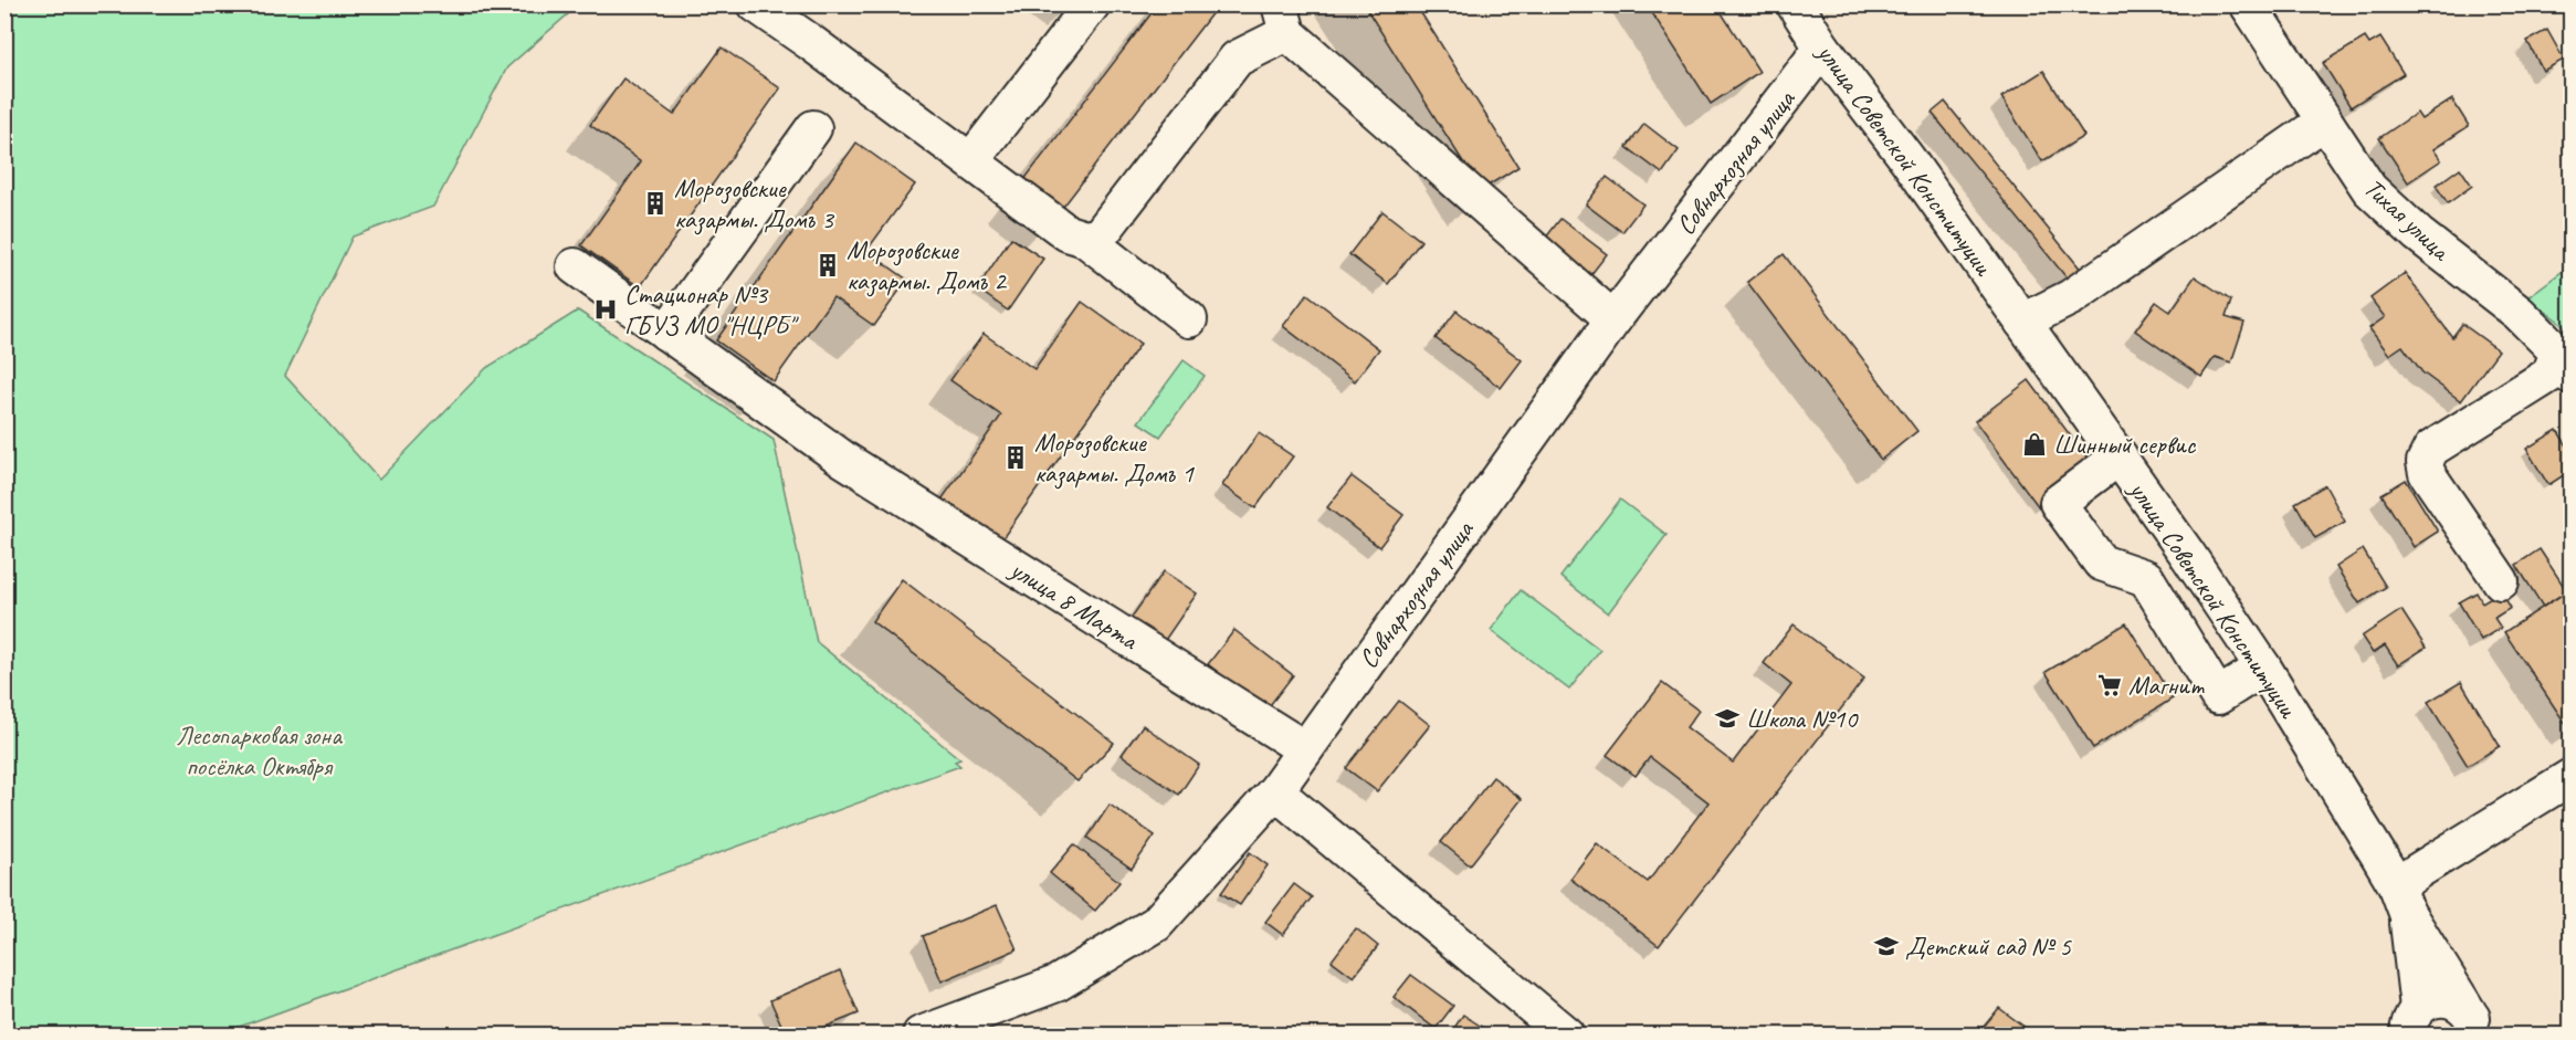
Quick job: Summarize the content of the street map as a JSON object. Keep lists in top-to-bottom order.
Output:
{
  "streets": {
    "street": [
      "улица Советской Конституции",
      "Совнархозная улица",
      "Тихая улица",
      "улица 8 Марта"
    ]
  },
  "crossings": [
    ["улица Советской Конституции", "Совнархозная улица"],
    ["Совнархозная улица", "улица 8 Марта"]
  ],
  "parks": ["Лесопарковая зона посёлка Октября"],
  "places": {
    "building": ["Морозовские казармы. Домъ 3", "Морозовские казармы. Домъ 2", "Морозовские казармы. Домъ 1"],
    "hospital": ["Стационар №3 ГБУЗ МО \"НЦРБ\""],
    "shop": ["Шинный сервис"],
    "supermarket": ["Магнит"],
    "school or university": ["Школа №10", "Детский сад № 5"]
  }
}
